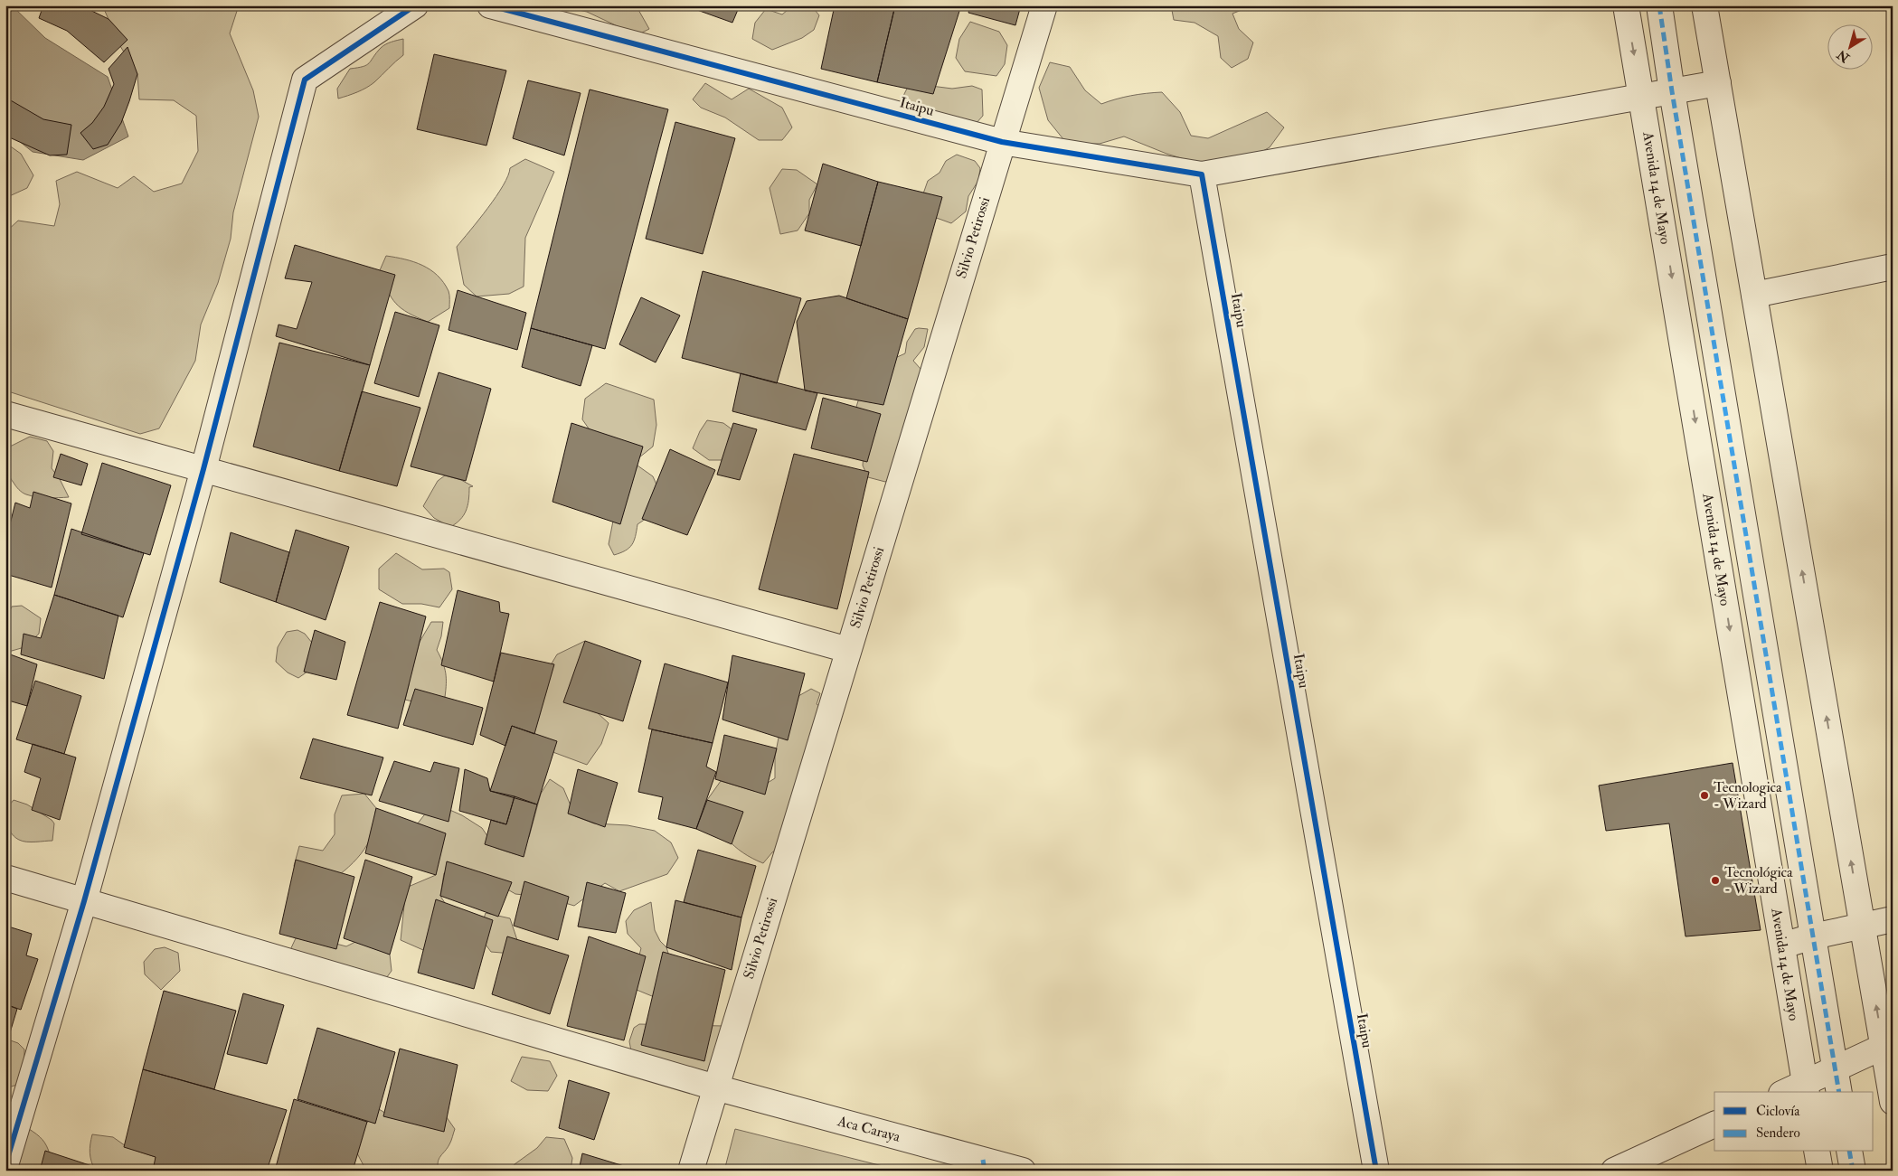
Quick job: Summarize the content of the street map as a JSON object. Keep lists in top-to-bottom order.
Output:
{
  "streets": {
    "street": [
      "Itaipu",
      "Avenida 14 de Mayo",
      "Silvio Petirossi",
      "Aca Caraya"
    ]
  },
  "crossings": [
    ["Itaipu", "Silvio Petirossi"],
    ["Silvio Petirossi", "Aca Caraya"]
  ],
  "places": ["Tecnologica - Wizard", "Tecnológica - Wizard"],
  "legend": ["Ciclovía", "Sendero"],
  "north": "bottom left"
}
